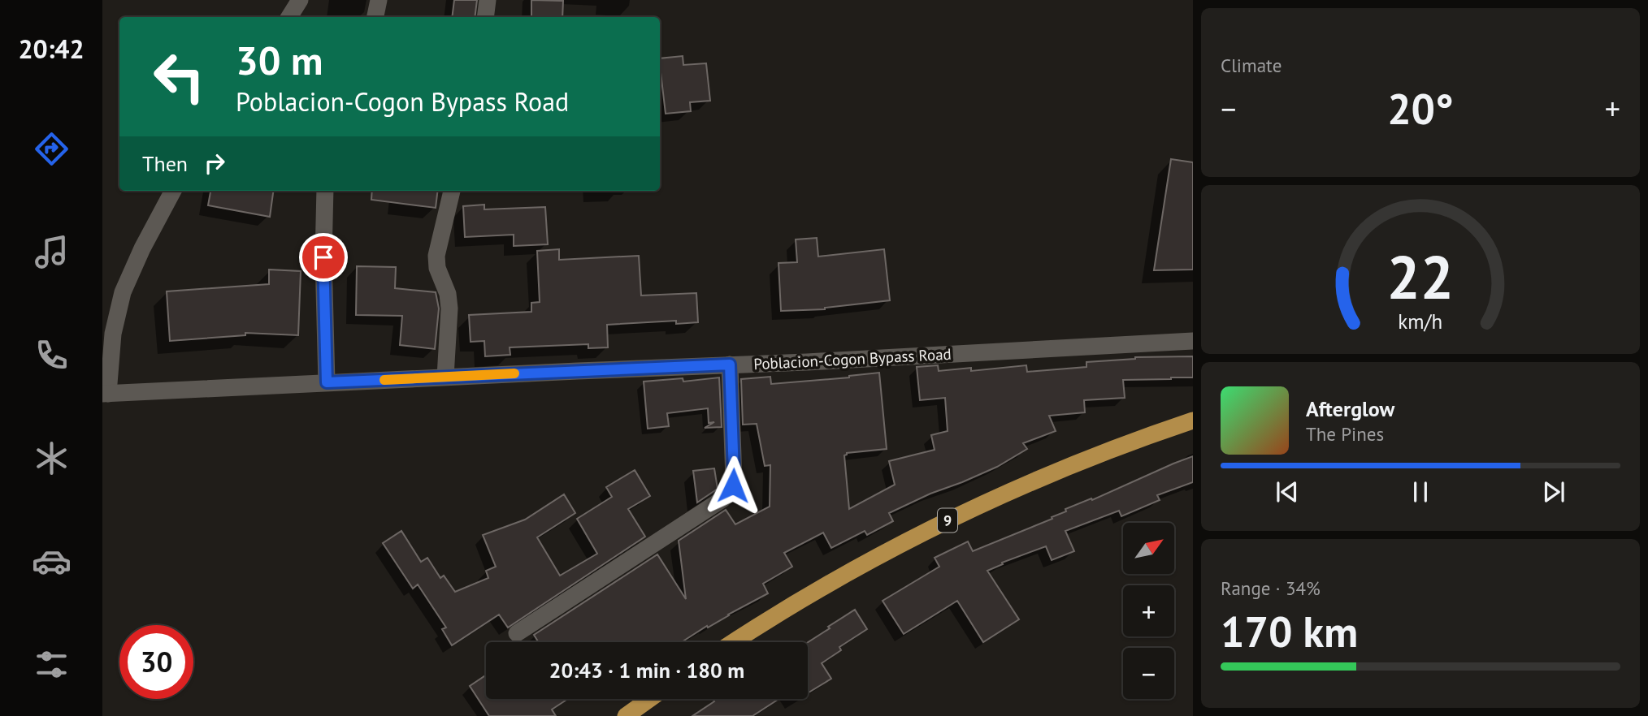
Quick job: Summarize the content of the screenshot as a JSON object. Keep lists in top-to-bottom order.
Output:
{
  "streets": {
    "highway": ["9"],
    "main road": ["Poblacion-Cogon Bypass Road"]
  },
  "north": "top right",
  "page": {
    "tabs": "20:42",
    "tile": [
      "Climate",
      ["Range · 34%", "170 km"]
    ],
    "turn": ["30 m", "Poblacion-Cogon Bypass Road"],
    "heat": ["−", "20°", "+"],
    "then": "Then",
    "song": ["Afterglow", "The Pines"],
    "map_buttons": ["+", "−"],
    "limit": "30",
    "trip": "20:43 · 1 min · 180 m",
    "gauge": ["22", "km/h"]
  }
}
